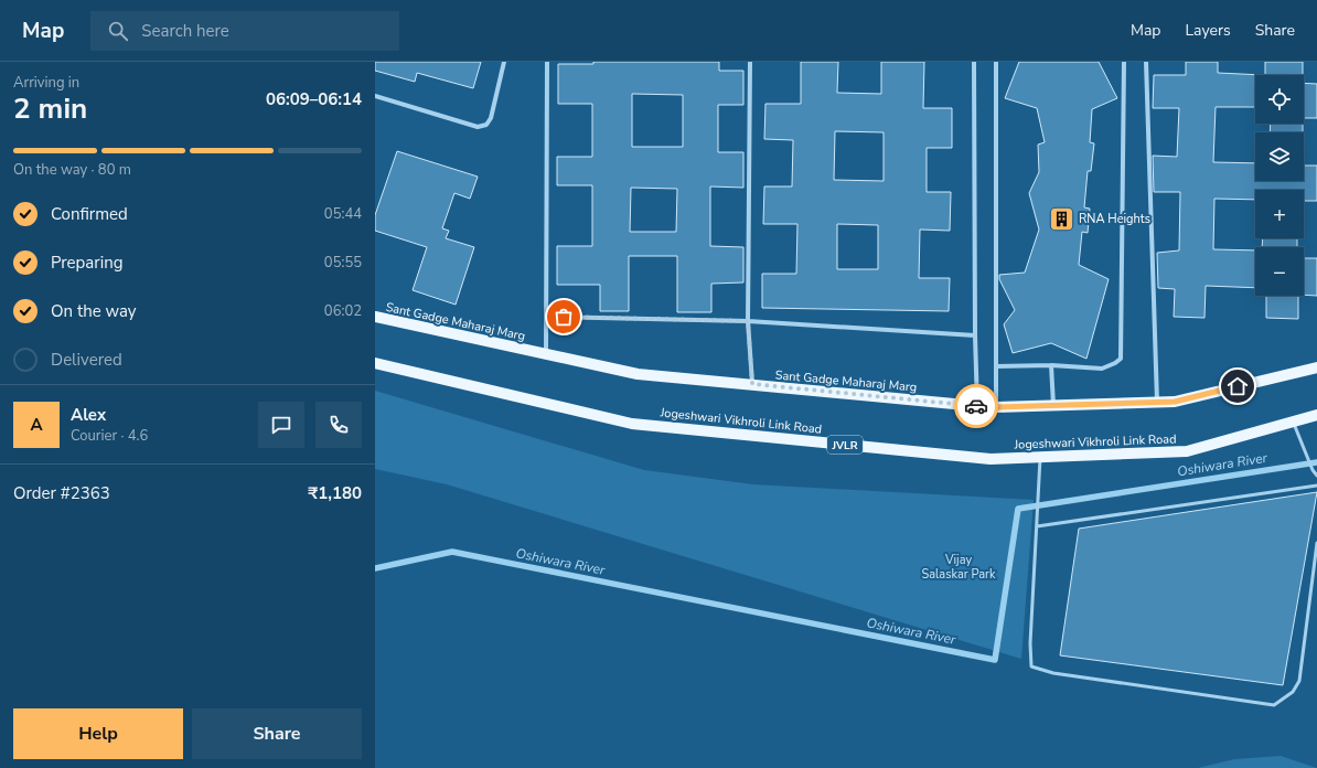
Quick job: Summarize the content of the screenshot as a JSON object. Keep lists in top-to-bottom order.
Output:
{
  "streets": {
    "main road": ["Sant Gadge Maharaj Marg", "Jogeshwari Vikhroli Link Road", "JVLR"]
  },
  "water": ["Oshiwara River"],
  "parks": ["Vijay Salaskar Park"],
  "places": {
    "building": ["RNA Heights"]
  },
  "page": {
    "header": "Map",
    "search": "Search here",
    "nav": ["Map", "Layers", "Share"],
    "heading": ["2 min", "Arriving in", "06:09–06:14"],
    "panel": [
      "Alex",
      "Courier · 4.6",
      "Order #2363",
      "₹1,180"
    ],
    "map_buttons": ["+", "−"],
    "bar": "On the way · 80 m",
    "list": [
      ["Confirmed", "05:44"],
      ["Preparing", "05:55"],
      ["On the way", "06:02"],
      "Delivered"
    ],
    "round": "A",
    "buttons": ["Help", "Share"]
  }
}
